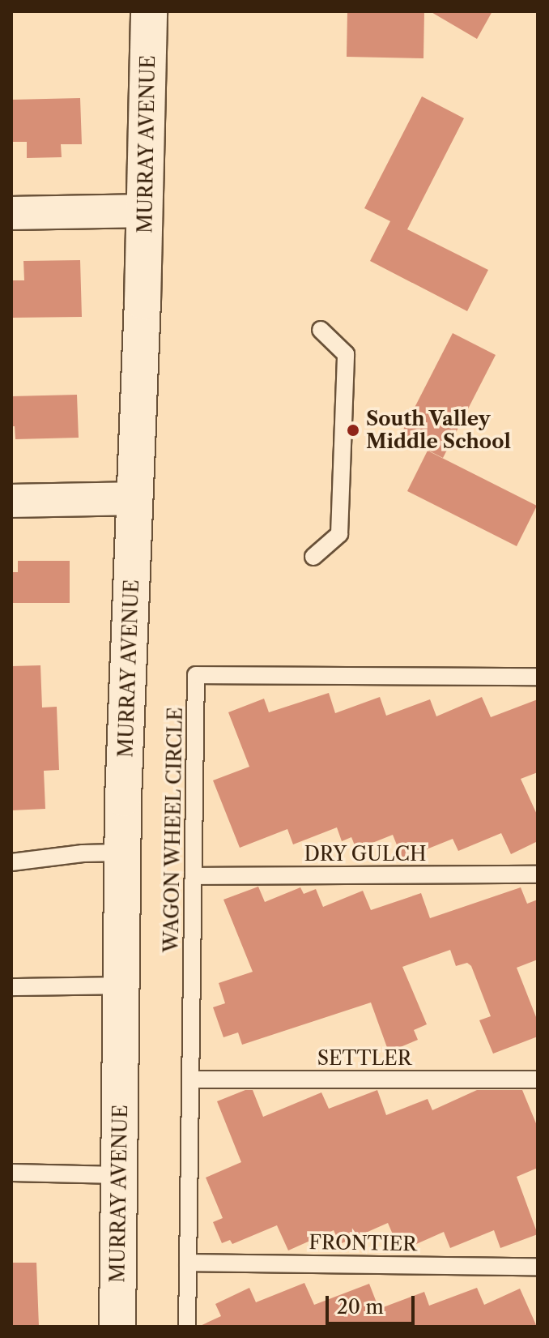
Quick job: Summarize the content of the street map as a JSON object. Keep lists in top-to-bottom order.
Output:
{
  "streets": {
    "street": ["MURRAY AVENUE"],
    "lane": [
      "WAGON WHEEL CIRCLE",
      "DRY GULCH",
      "SETTLER",
      "FRONTIER"
    ]
  },
  "crossings": [
    ["WAGON WHEEL CIRCLE", "DRY GULCH"],
    ["WAGON WHEEL CIRCLE", "SETTLER"],
    ["WAGON WHEEL CIRCLE", "FRONTIER"]
  ],
  "places": ["South Valley Middle School"],
  "scale_bar": "20 m"
}
